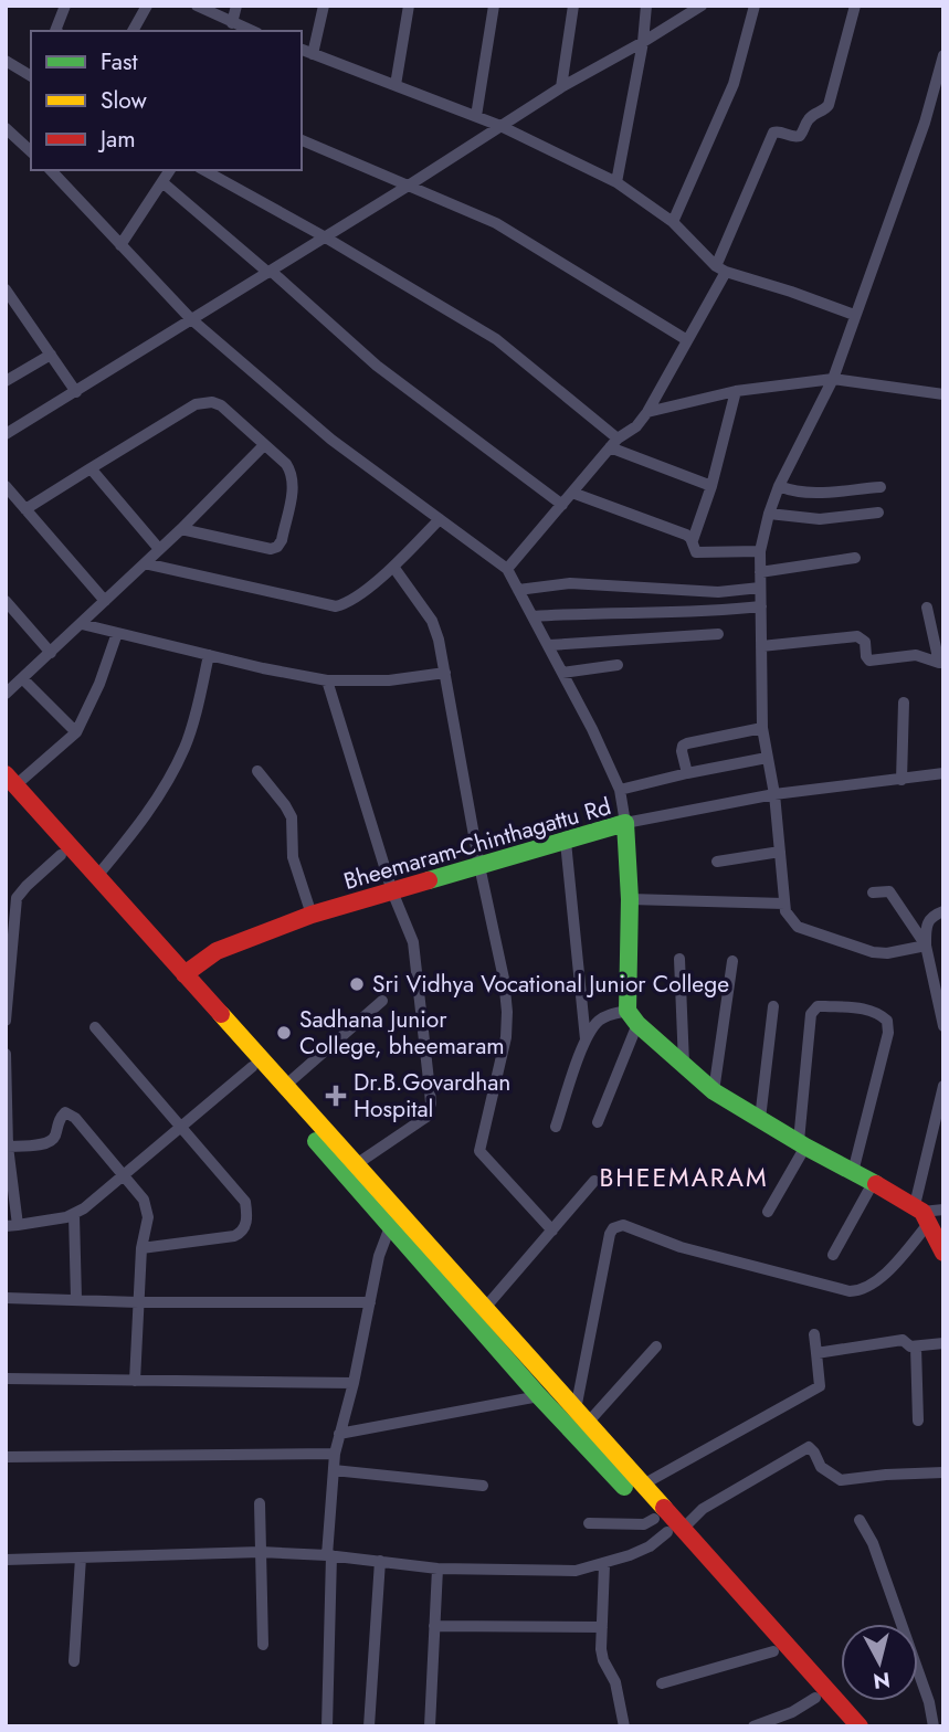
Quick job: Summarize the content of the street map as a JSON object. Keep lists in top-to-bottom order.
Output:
{
  "streets": {
    "main road": ["Bheemaram-Chinthagattu Rd"]
  },
  "districts": ["BHEEMARAM"],
  "places": {
    "other": ["Sri Vidhya Vocational Junior College", "Sadhana Junior College, bheemaram"],
    "health": ["Dr.B.Govardhan Hospital"]
  },
  "legend": ["Fast", "Slow", "Jam"],
  "north": "bottom"
}
